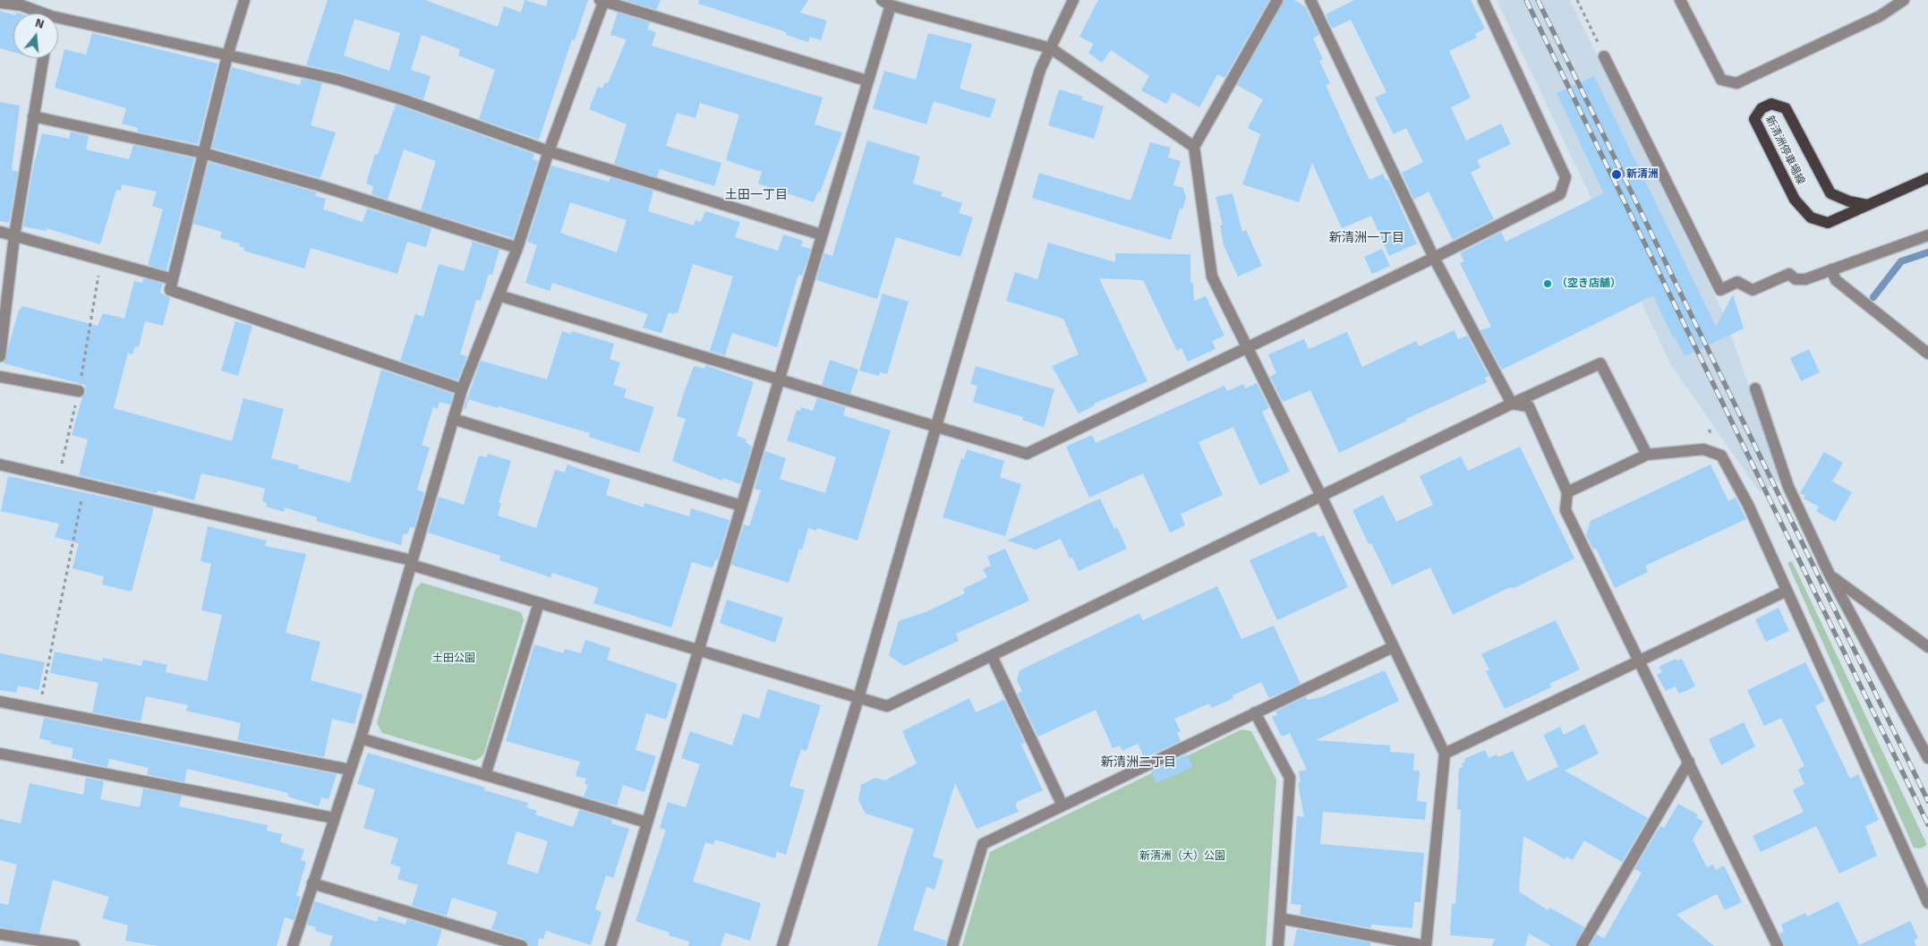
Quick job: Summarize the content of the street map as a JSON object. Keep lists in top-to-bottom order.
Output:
{
  "streets": {
    "main road": ["新清洲停車場線"]
  },
  "districts": ["土田一丁目", "新清洲一丁目", "新清洲二丁目"],
  "parks": ["土田公園", "新清洲（大）公園"],
  "places": ["新清洲", "（空き店舗）"],
  "north": "top"
}
